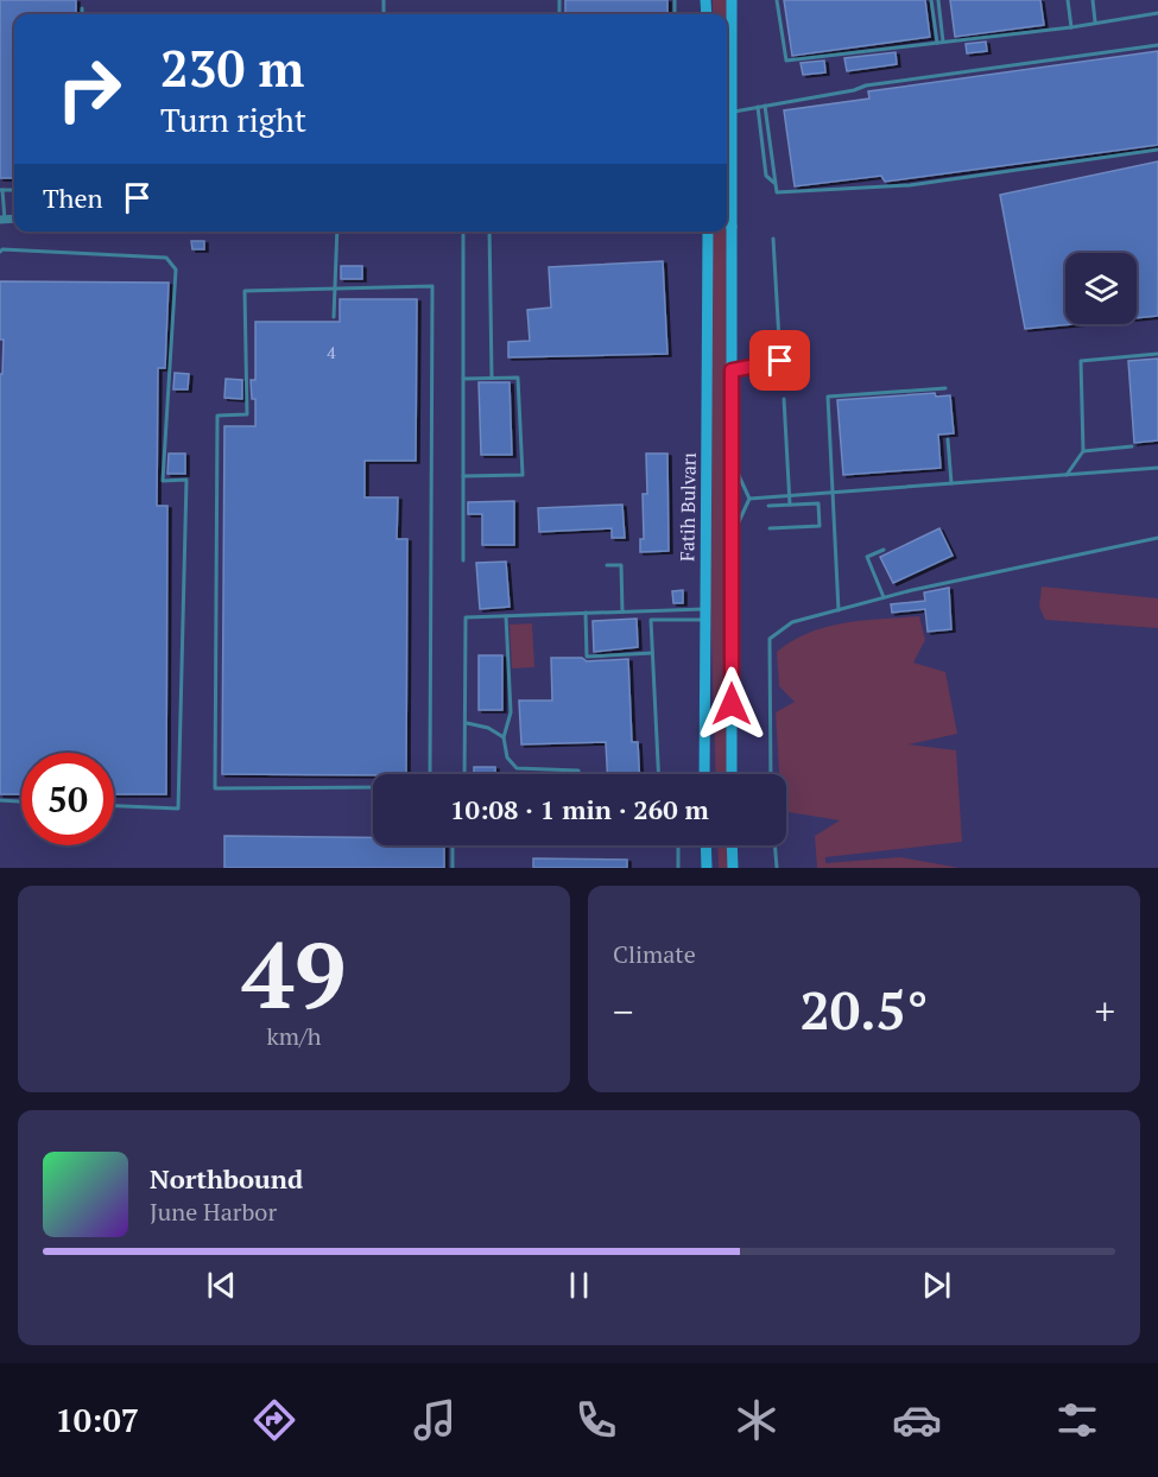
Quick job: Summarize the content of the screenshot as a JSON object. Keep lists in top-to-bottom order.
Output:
{
  "streets": {
    "main road": ["Fatih Bulvarı"]
  },
  "house_numbers": ["4"],
  "page": {
    "turn": ["230 m", "Turn right"],
    "then": "Then",
    "limit": "50",
    "trip": "10:08 · 1 min · 260 m",
    "tile": [
      ["49", "km/h"],
      "Climate"
    ],
    "heat": ["−", "20.5°", "+"],
    "song": ["Northbound", "June Harbor"],
    "tabs": "10:07"
  }
}
